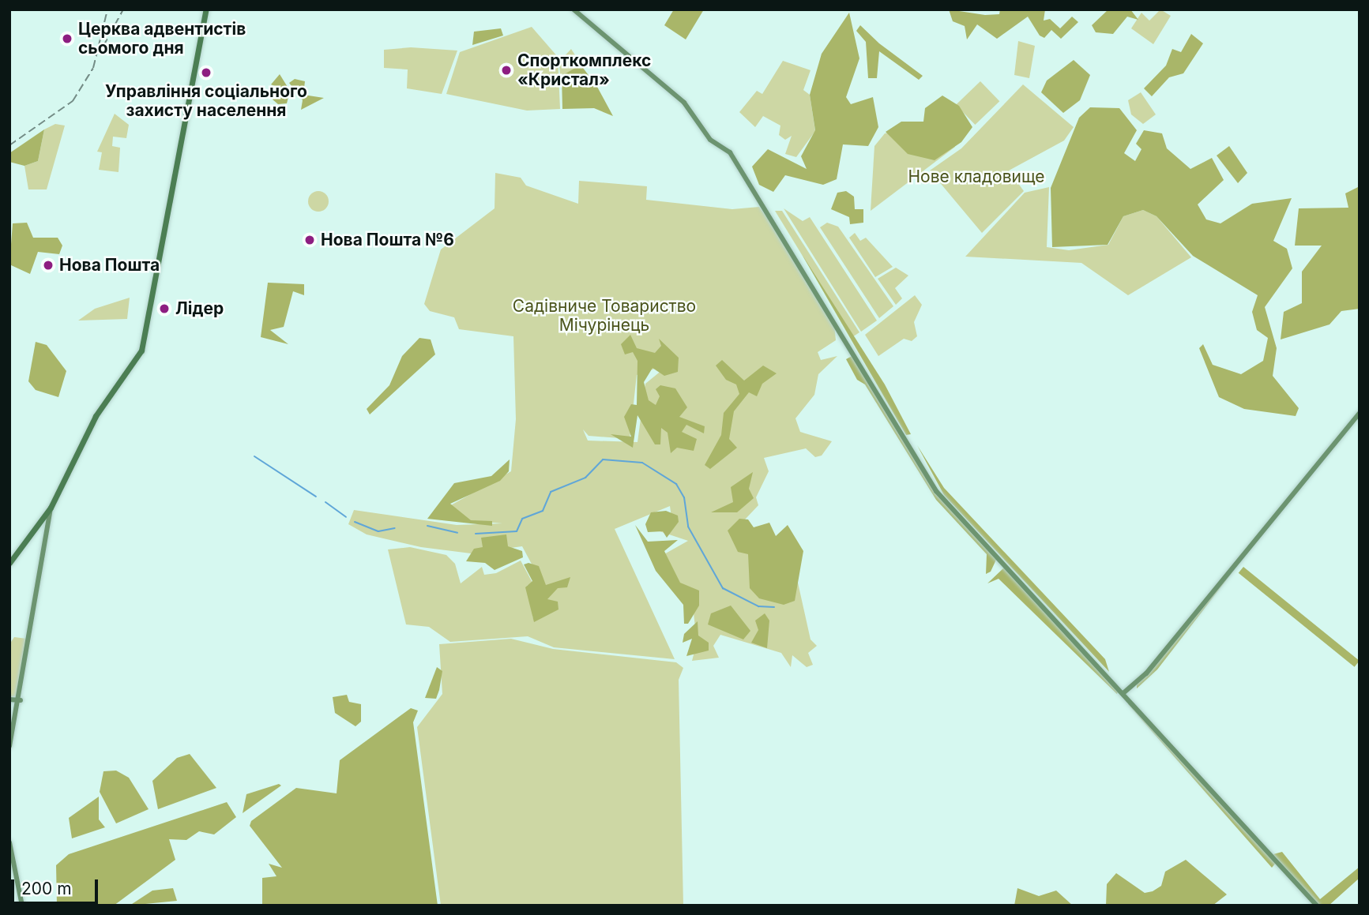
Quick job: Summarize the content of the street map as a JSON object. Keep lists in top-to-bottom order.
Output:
{
  "parks": ["Нове кладовище", "Садівниче Товариство Мічурінець"],
  "places": [
    "Церква адвентистів сьомого дня",
    "Спорткомплекс «Кристал»",
    "Управління соціального захисту населення",
    "Нова Пошта №6",
    "Нова Пошта",
    "Лідер"
  ],
  "scale_bar": "200 m"
}
